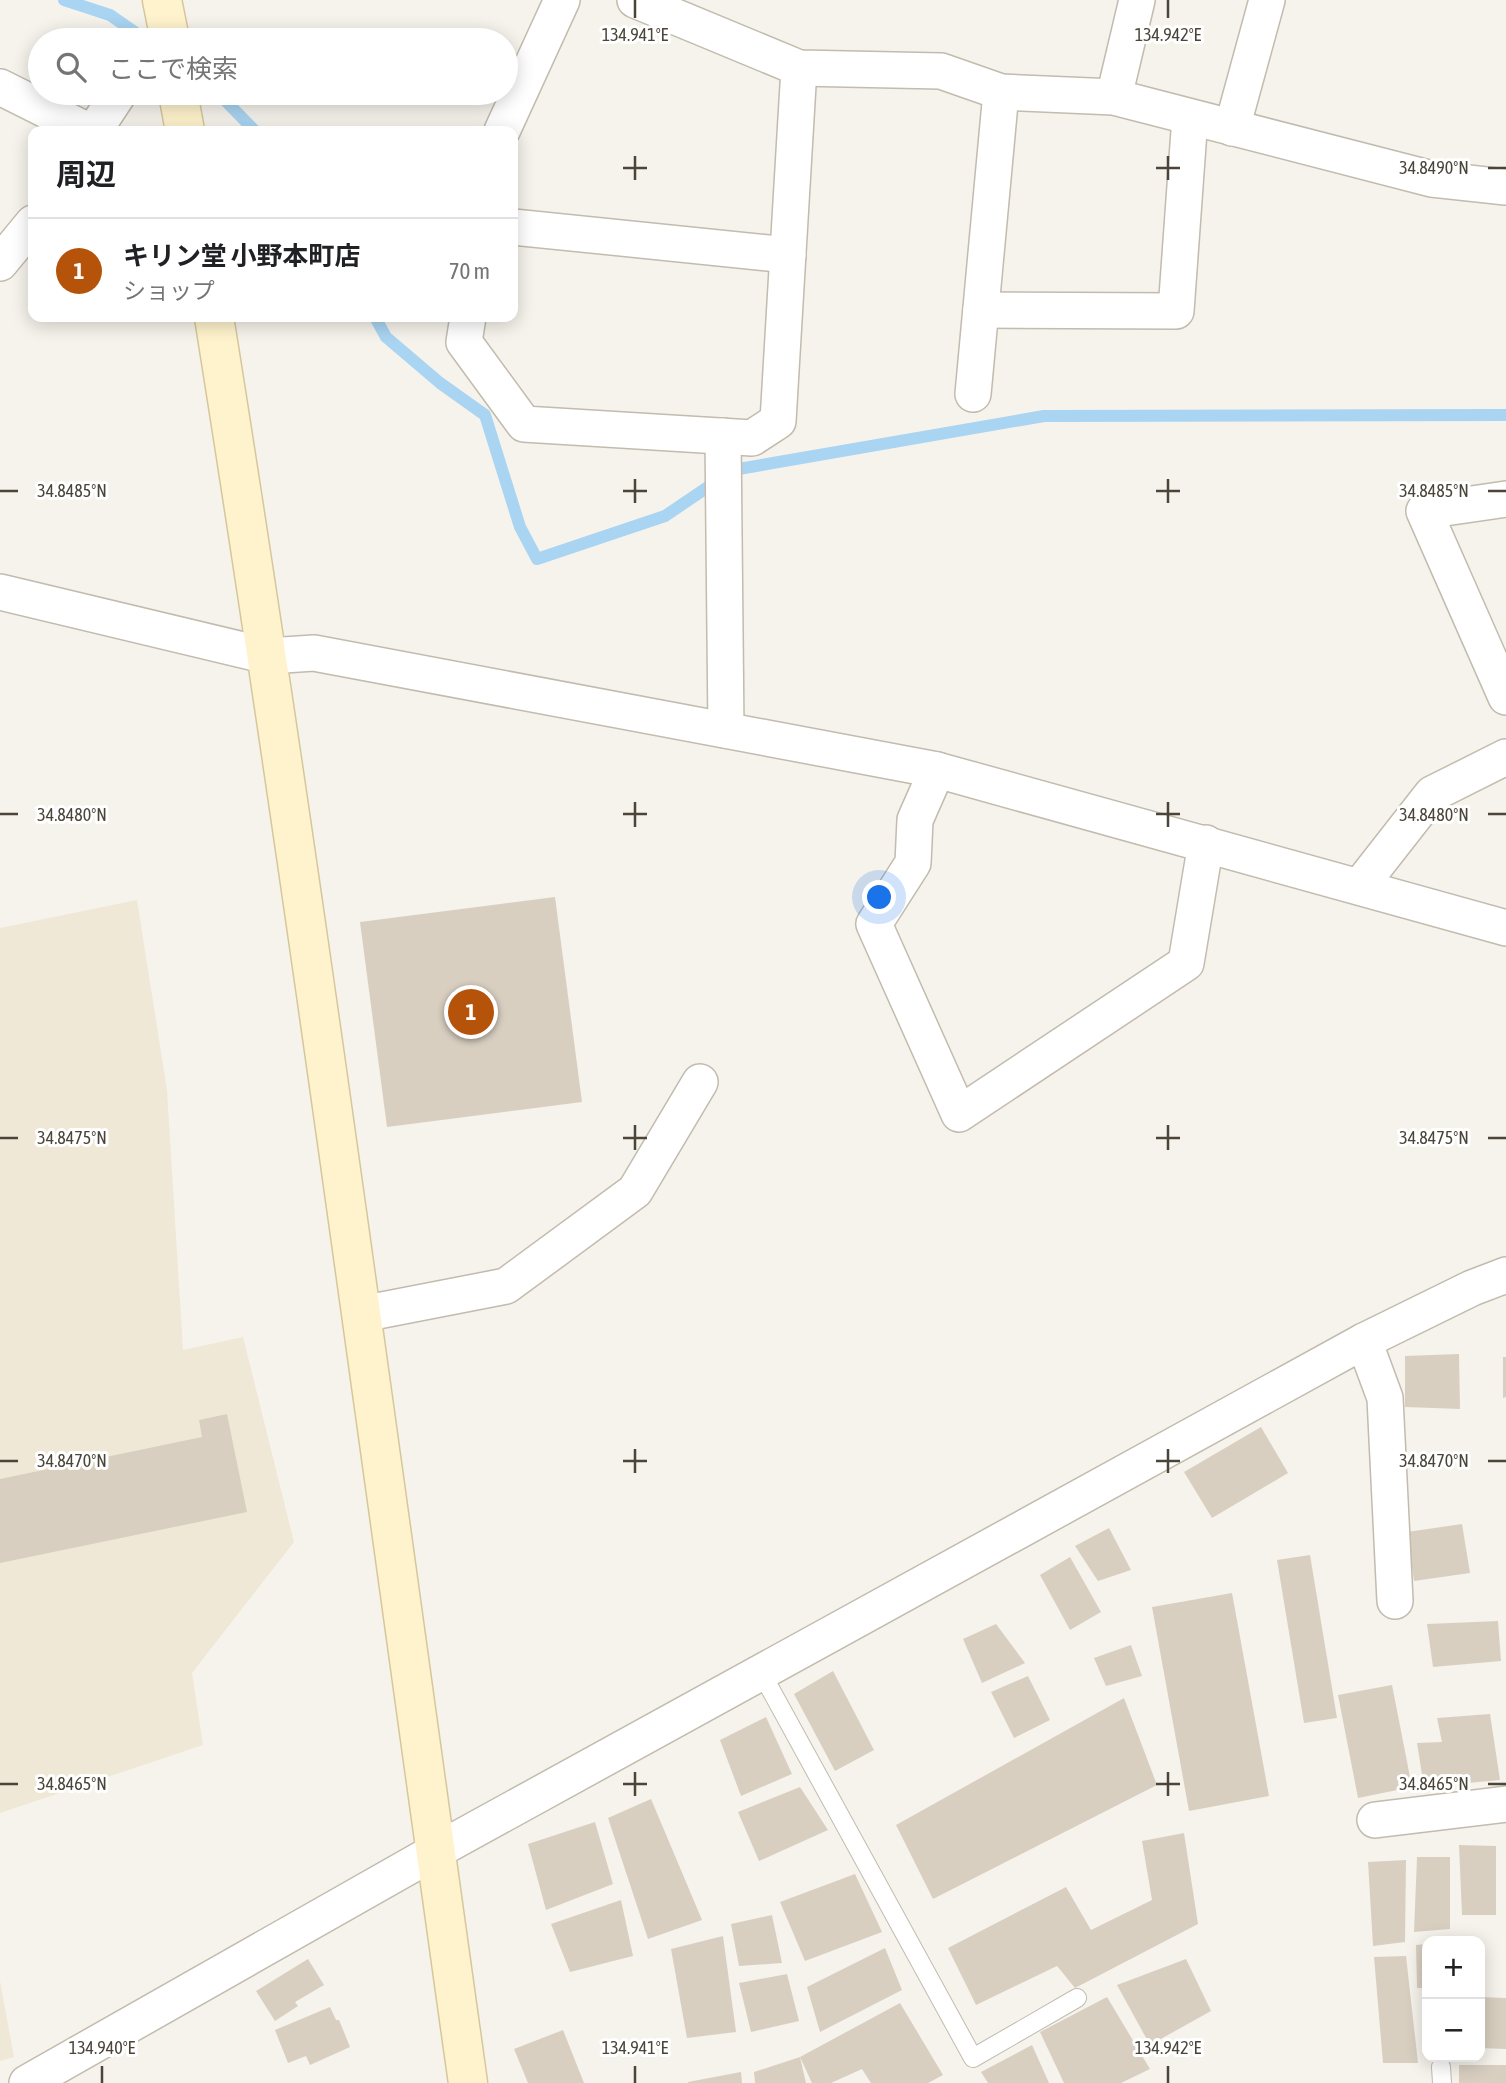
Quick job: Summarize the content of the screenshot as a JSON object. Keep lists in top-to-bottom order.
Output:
{
  "page": {
    "search": "ここで検索",
    "heading": "周辺",
    "list": [
      {
        "mark": "1",
        "name": "キリン堂 小野本町店",
        "note": "ショップ",
        "value": "70 m"
      }
    ],
    "pins": "1",
    "map_buttons": ["+", "−"]
  },
  "coordinates": [
    "134.941°E",
    "134.942°E",
    "34.8490°N",
    "34.8485°N",
    "34.8480°N",
    "34.8475°N",
    "34.8470°N",
    "34.8465°N",
    "134.940°E"
  ]
}
